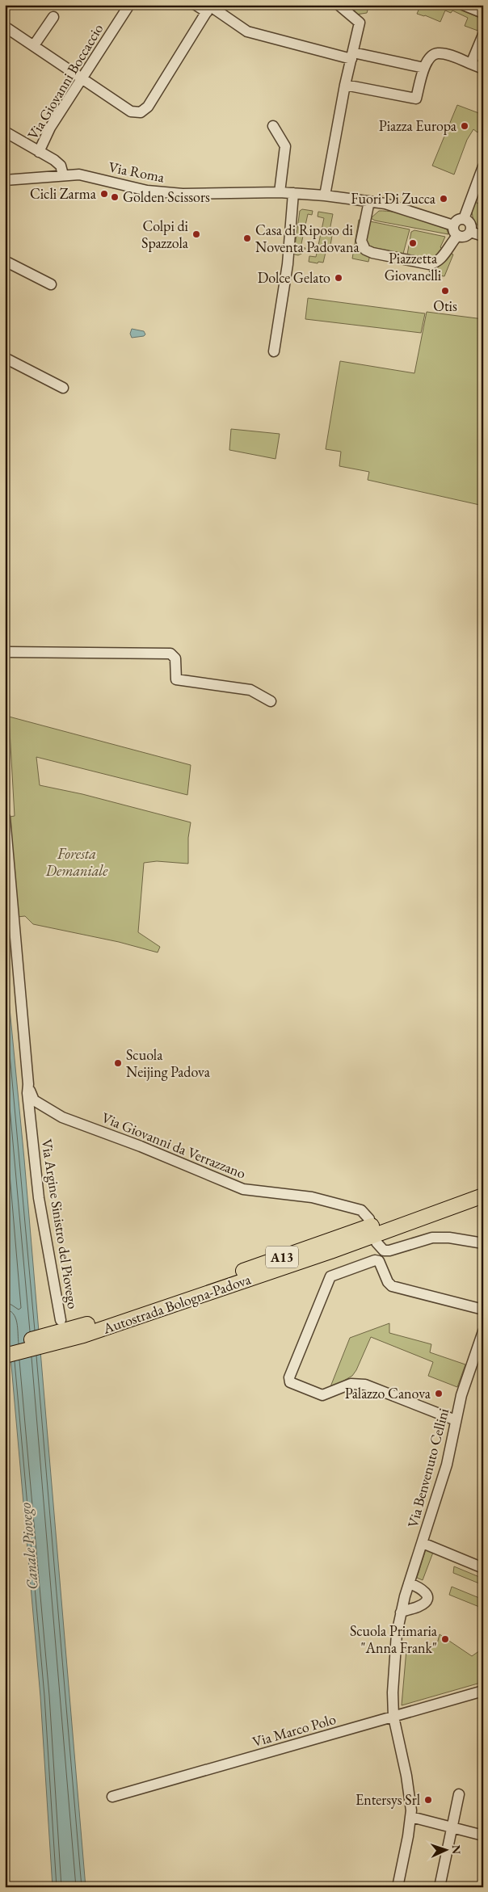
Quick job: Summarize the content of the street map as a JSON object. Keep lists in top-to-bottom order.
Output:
{
  "streets": {
    "highway": ["A13", "Autostrada Bologna-Padova"],
    "street": [
      "Via Giovanni Boccaccio",
      "Via Roma",
      "Via Giovanni da Verrazzano",
      "Via Argine Sinistro del Piovego",
      "Via Benvenuto Cellini",
      "Via Marco Polo"
    ]
  },
  "crossings": [
    ["Via Giovanni da Verrazzano", "Via Argine Sinistro del Piovego"],
    ["Via Benvenuto Cellini", "Via Marco Polo"]
  ],
  "water": ["Canale Piovego"],
  "parks": ["Foresta Demaniale"],
  "places": [
    "Piazza Europa",
    "Cicli Zarma",
    "Golden Scissors",
    "Fuori Di Zucca",
    "Colpi di Spazzola",
    "Casa di Riposo di Noventa Padovana",
    "Piazzetta Giovanelli",
    "Dolce Gelato",
    "Otis",
    "Scuola Neijing Padova",
    "Palazzo Canova",
    "Scuola Primaria \"Anna Frank\"",
    "Entersys Srl"
  ],
  "north": "right"
}
